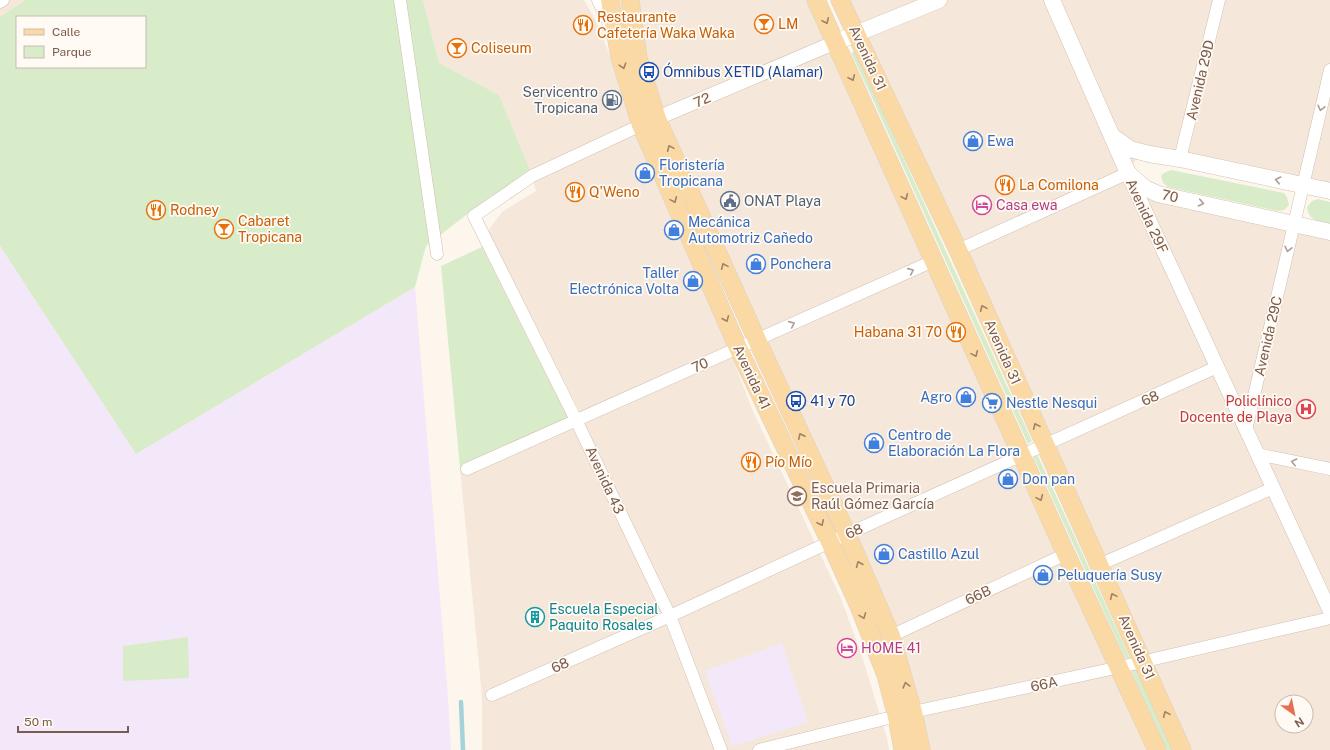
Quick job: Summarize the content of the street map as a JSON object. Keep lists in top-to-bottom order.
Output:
{
  "streets": {
    "main road": [
      "Avenida 31",
      "72",
      "70",
      "Avenida 29F",
      "Avenida 41"
    ],
    "street": [
      "Avenida 29D",
      "Avenida 29C",
      "68",
      "Avenida 43",
      "66B",
      "66A"
    ]
  },
  "crossings": [
    ["Avenida 31", "72"],
    ["Avenida 31", "70"],
    ["Avenida 31", "68"],
    ["Avenida 31", "66B"],
    ["Avenida 31", "66A"],
    ["72", "Avenida 41"],
    ["72", "Avenida 43"],
    ["70", "Avenida 29F"],
    ["70", "Avenida 29C"],
    ["70", "Avenida 41"],
    ["70", "Avenida 43"],
    ["Avenida 29F", "Avenida 29C"],
    ["Avenida 29F", "68"],
    ["Avenida 41", "68"],
    ["Avenida 41", "66B"],
    ["Avenida 41", "66A"],
    ["68", "Avenida 43"]
  ],
  "one_way": ["70", "Avenida 29C"],
  "places": {
    "bar": ["LM", "Coliseum", "Cabaret Tropicana"],
    "restaurant": [
      "Restaurante Cafetería Waka Waka",
      "La Comilona",
      "Q'Weno",
      "Rodney",
      "Habana 31 70",
      "Pío Mío"
    ],
    "bus stop": ["Ómnibus XETID (Alamar)", "41 y 70"],
    "fuel station": ["Servicentro Tropicana"],
    "shop": [
      "Ewa",
      "Floristería Tropicana",
      "Mecánica Automotriz Cañedo",
      "Ponchera",
      "Taller Electrónica Volta",
      "Agro",
      "Centro de Elaboración La Flora",
      "Don pan",
      "Castillo Azul",
      "Peluquería Susy"
    ],
    "public building": ["ONAT Playa"],
    "hotel": ["Casa ewa", "HOME 41"],
    "supermarket": ["Nestle Nesqui"],
    "hospital": ["Policlínico Docente de Playa"],
    "school or university": ["Escuela Primaria Raúl Gómez García"],
    "building": ["Escuela Especial Paquito Rosales"]
  },
  "legend": ["Calle", "Parque"],
  "scale_bar": "50 m",
  "north": "bottom right"
}
